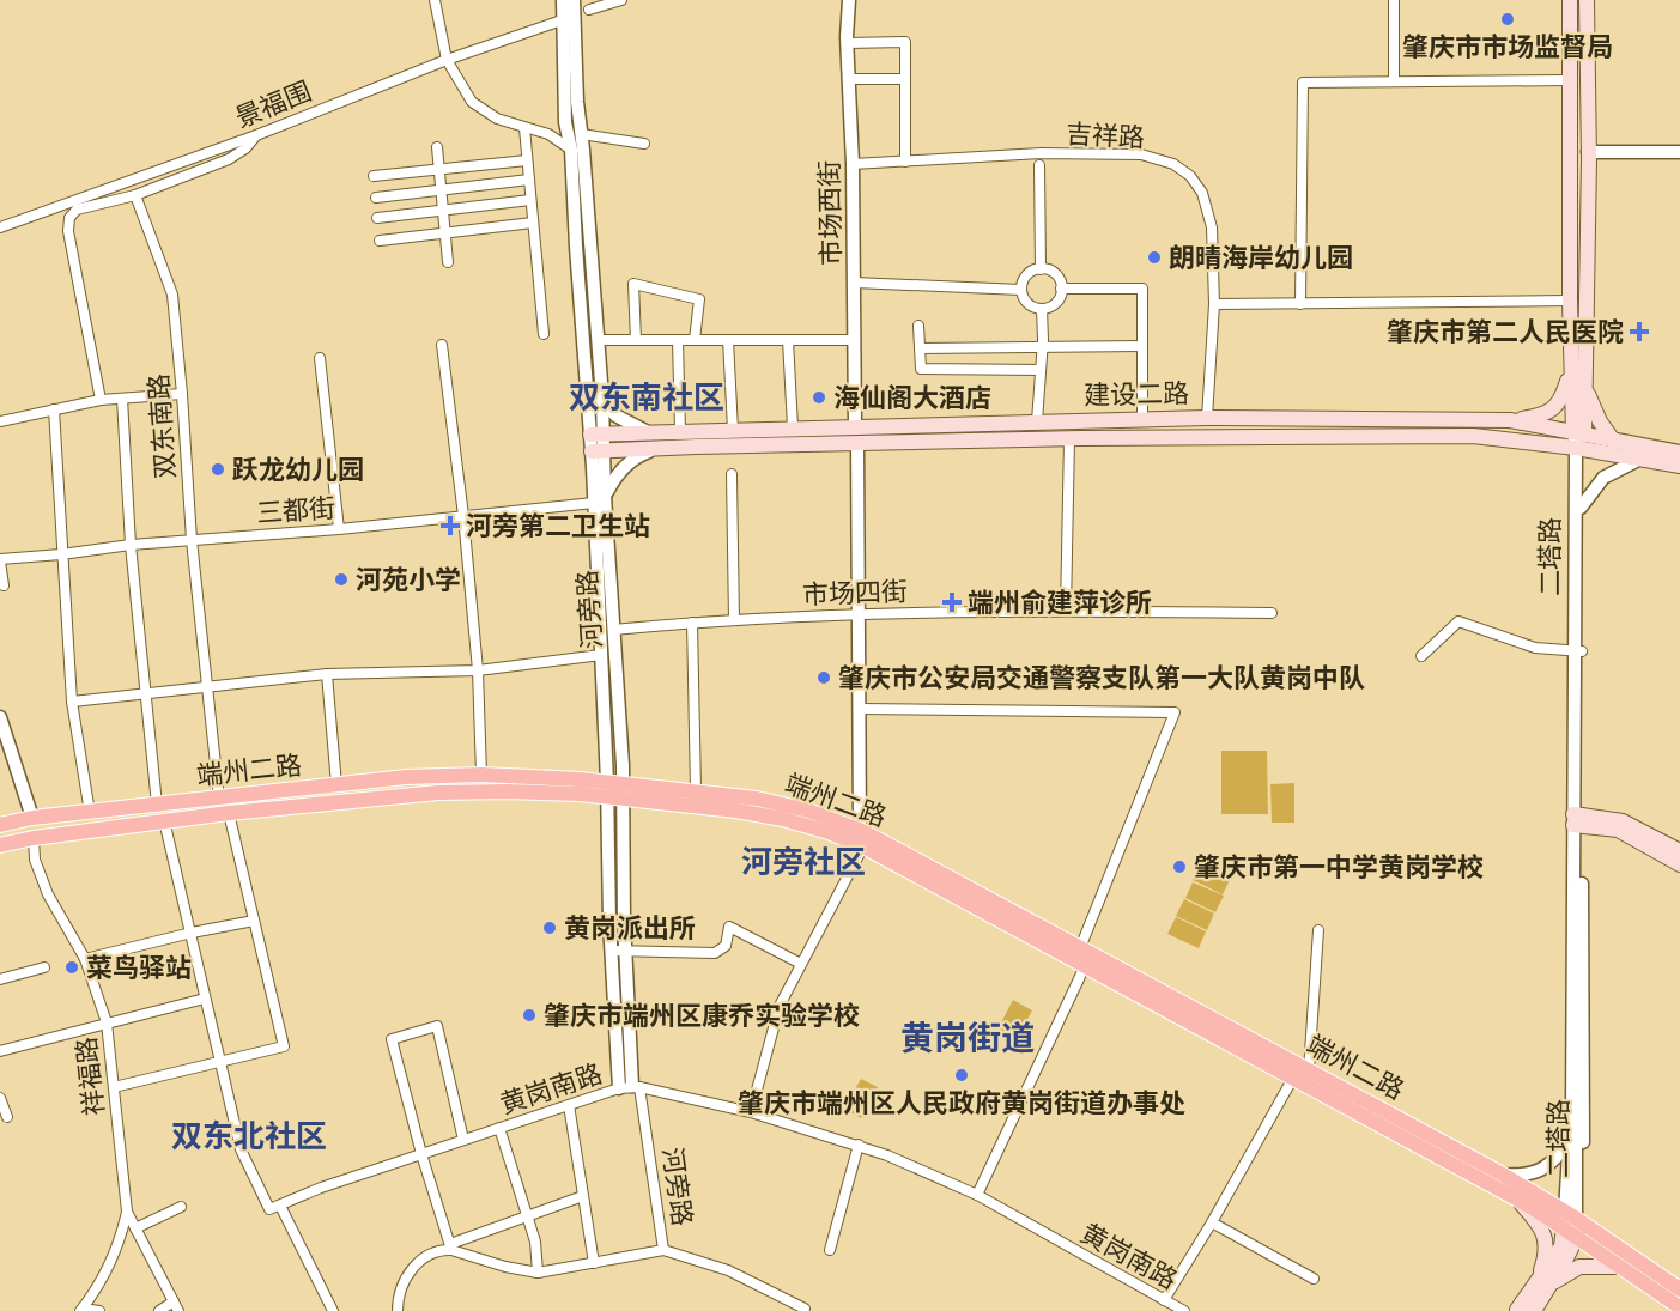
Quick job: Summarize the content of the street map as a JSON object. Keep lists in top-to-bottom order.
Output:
{
  "streets": {
    "main road": ["建设二路", "二塔路", "端州二路"],
    "street": [
      "景福围",
      "吉祥路",
      "市场西街",
      "双东南路",
      "三都街",
      "市场四街",
      "河旁路",
      "祥福路",
      "黄岗南路"
    ]
  },
  "crossings": [
    ["景福围", "河旁路"],
    ["吉祥路", "市场西街"],
    ["吉祥路", "建设二路"],
    ["市场西街", "建设二路"],
    ["建设二路", "二塔路"],
    ["建设二路", "河旁路"],
    ["双东南路", "三都街"],
    ["双东南路", "端州二路"],
    ["三都街", "河旁路"],
    ["二塔路", "端州二路"],
    ["市场四街", "河旁路"],
    ["河旁路", "端州二路"],
    ["河旁路", "黄岗南路"],
    ["端州二路", "祥福路"]
  ],
  "districts": [
    "双东南社区",
    "河旁社区",
    "黄岗街道",
    "双东北社区"
  ],
  "places": {
    "other": [
      "肇庆市市场监督局",
      "朗晴海岸幼儿园",
      "海仙阁大酒店",
      "跃龙幼儿园",
      "河苑小学",
      "肇庆市公安局交通警察支队第一大队黄岗中队",
      "肇庆市第一中学黄岗学校",
      "黄岗派出所",
      "菜鸟驿站",
      "肇庆市端州区康乔实验学校",
      "肇庆市端州区人民政府黄岗街道办事处"
    ],
    "health": ["肇庆市第二人民医院", "河旁第二卫生站", "端州俞建萍诊所"]
  }
}
